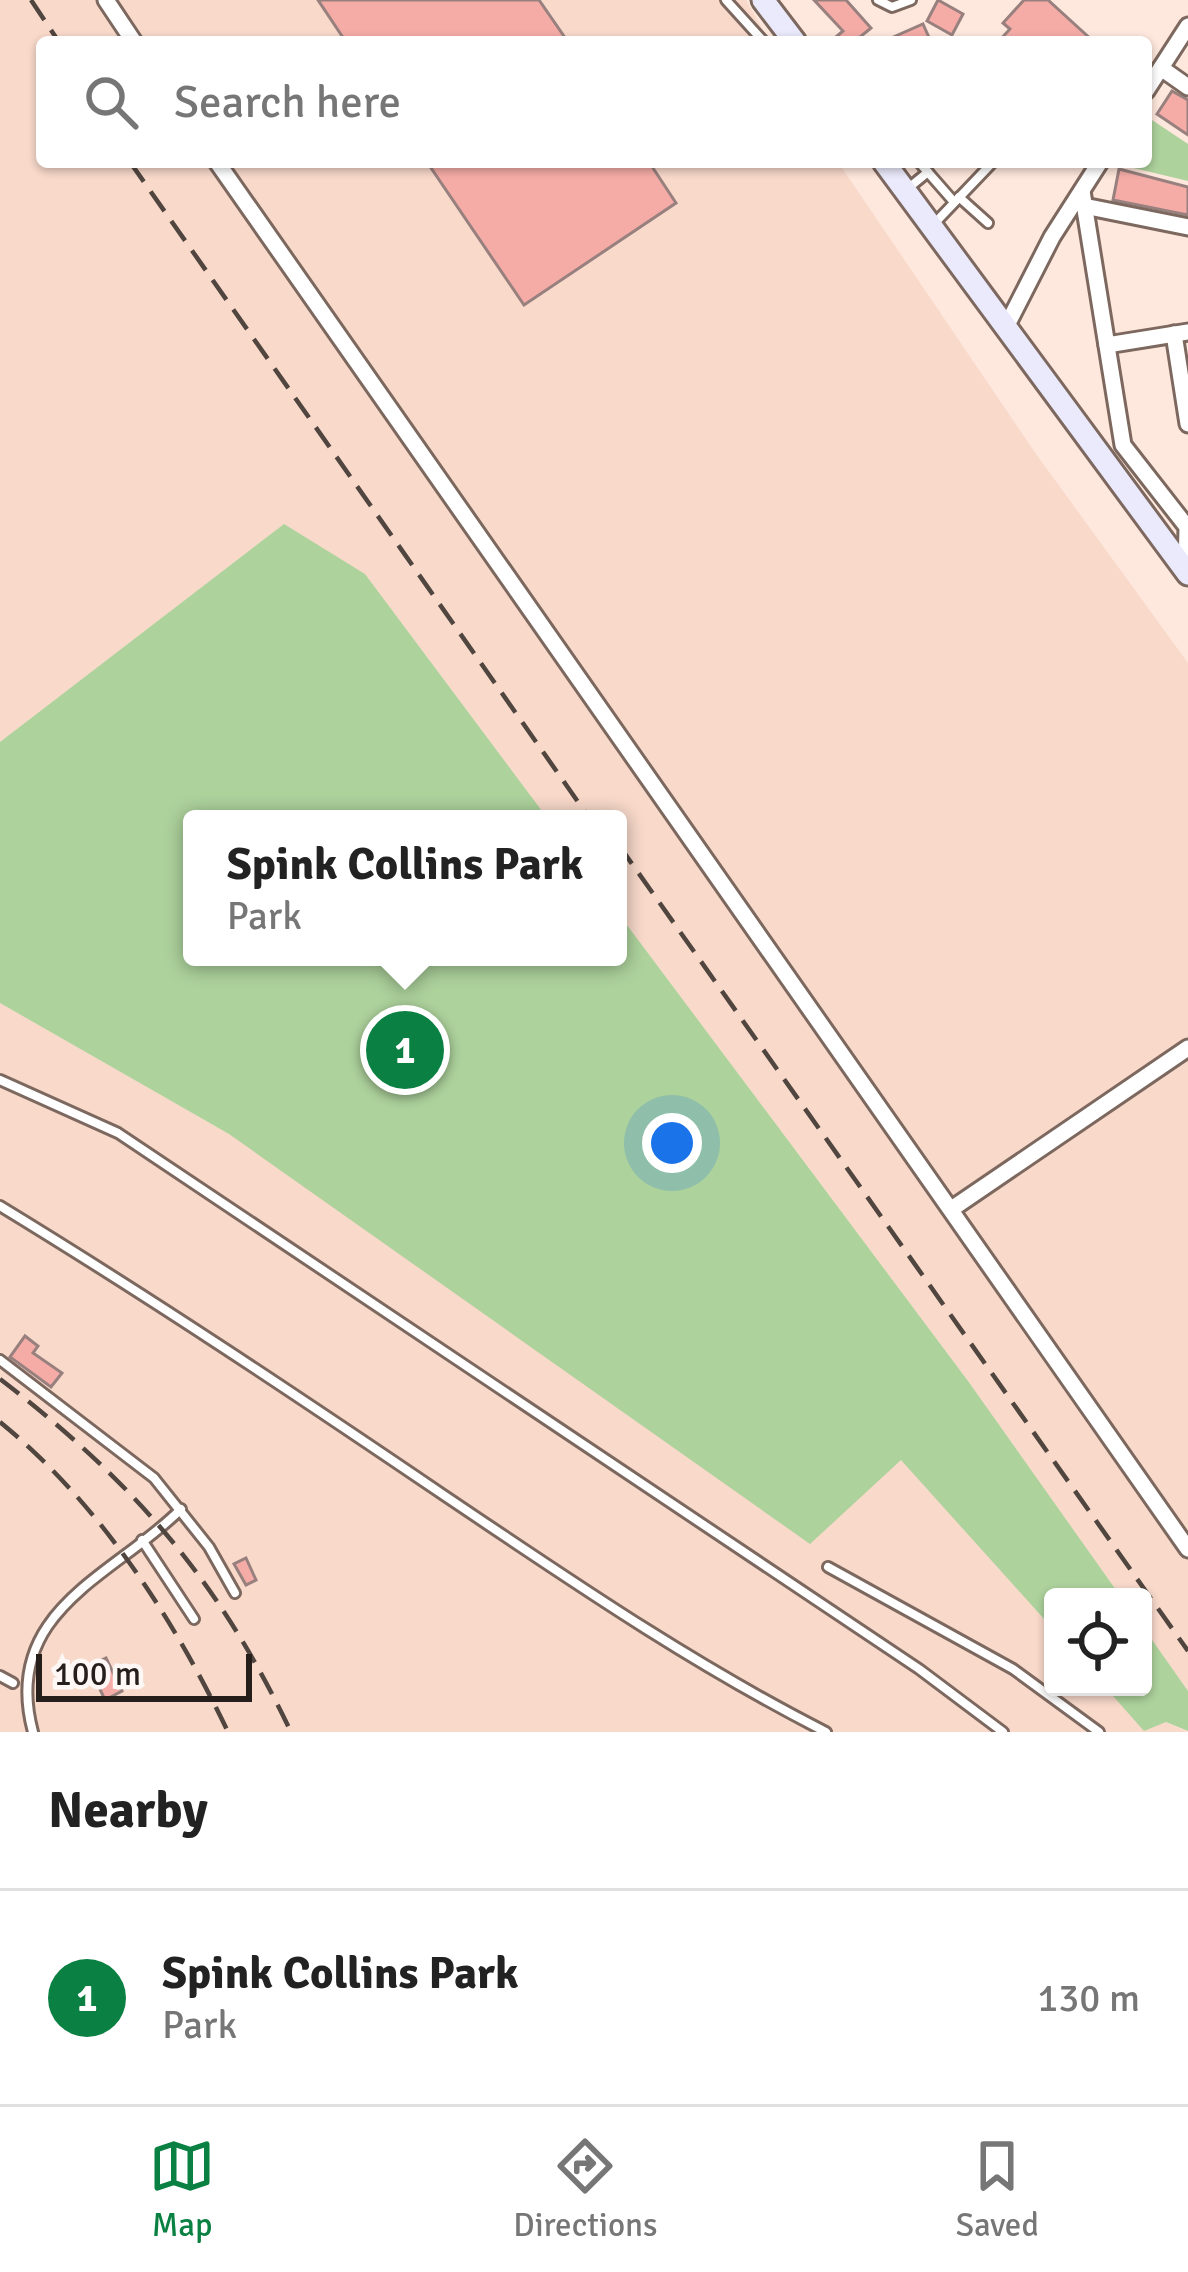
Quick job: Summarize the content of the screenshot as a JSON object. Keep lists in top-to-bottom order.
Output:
{
  "scale_bar": "100 m",
  "page": {
    "search": "Search here",
    "popup": ["Spink Collins Park", "Park"],
    "pins": "1",
    "scale": "100 m",
    "heading": "Nearby",
    "list": [
      {
        "mark": "1",
        "name": "Spink Collins Park",
        "note": "Park",
        "value": "130 m"
      }
    ],
    "nav": ["Map", "Directions", "Saved"]
  }
}
